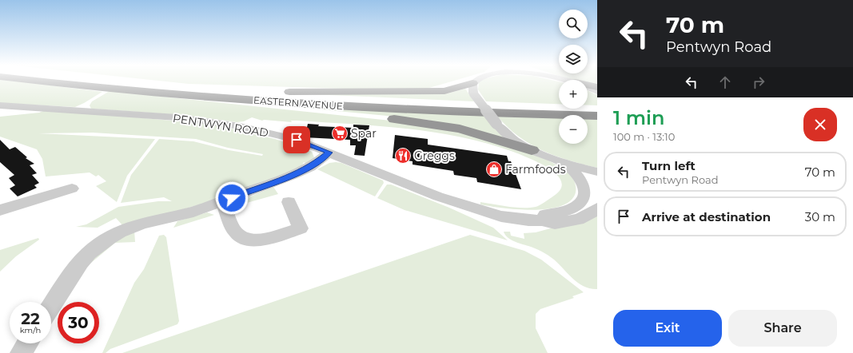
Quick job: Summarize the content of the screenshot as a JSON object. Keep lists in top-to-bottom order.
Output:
{
  "streets": {
    "highway": ["EASTERN AVENUE"],
    "street": ["PENTWYN ROAD"]
  },
  "places": {
    "supermarket": ["Spar"],
    "restaurant": ["Greggs"],
    "shop": ["Farmfoods"]
  },
  "page": {
    "turn": ["70 m", "Pentwyn Road"],
    "map_buttons": ["+", "−"],
    "heading": ["1 min", "100 m · 13:10"],
    "list": [
      {
        "name": "Turn left",
        "note": "Pentwyn Road",
        "value": "70 m"
      },
      {
        "name": "Arrive at destination",
        "value": "30 m"
      }
    ],
    "speed": "22 km/h",
    "limit": "30",
    "buttons": ["Exit", "Share"]
  }
}
